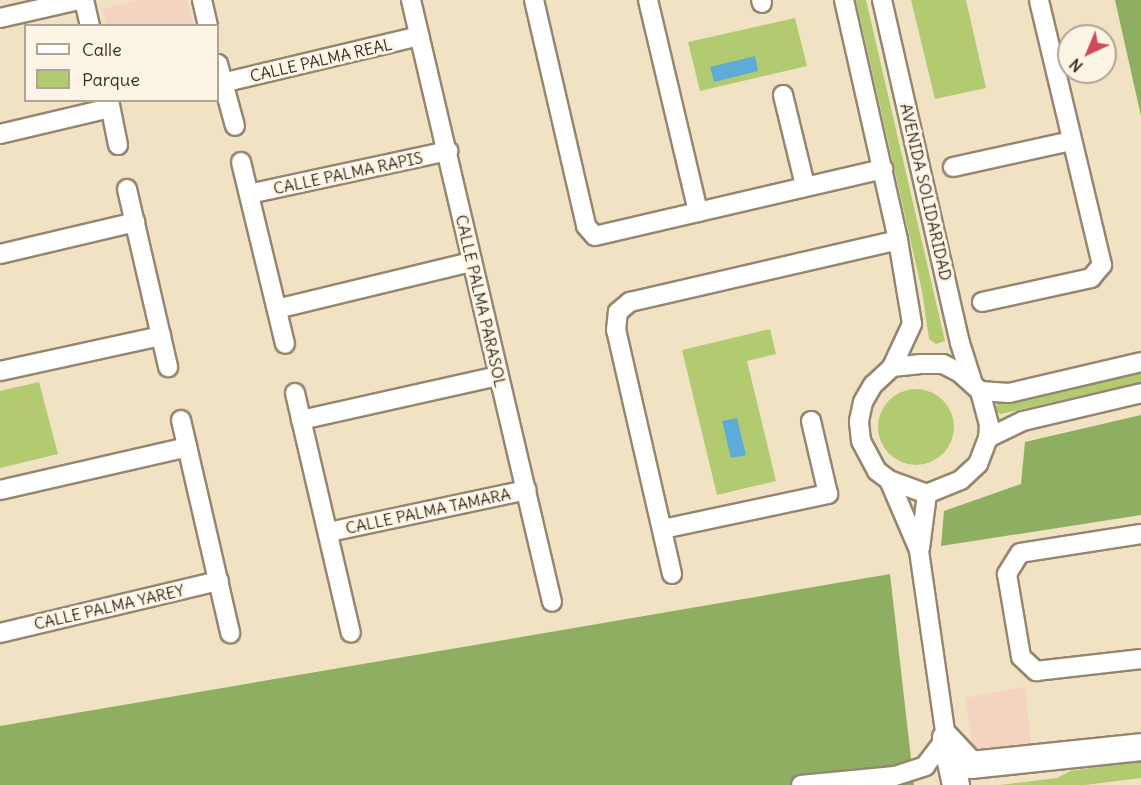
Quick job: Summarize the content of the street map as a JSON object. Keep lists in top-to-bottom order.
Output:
{
  "streets": {
    "street": [
      "CALLE PALMA REAL",
      "CALLE PALMA RAPIS",
      "AVENIDA SOLIDARIDAD",
      "CALLE PALMA PARASOL",
      "CALLE PALMA TAMARA",
      "CALLE PALMA YAREY"
    ]
  },
  "crossings": [
    ["CALLE PALMA REAL", "CALLE PALMA PARASOL"],
    ["CALLE PALMA RAPIS", "CALLE PALMA PARASOL"],
    ["CALLE PALMA PARASOL", "CALLE PALMA TAMARA"]
  ],
  "legend": ["Calle", "Parque"],
  "north": "bottom left"
}
